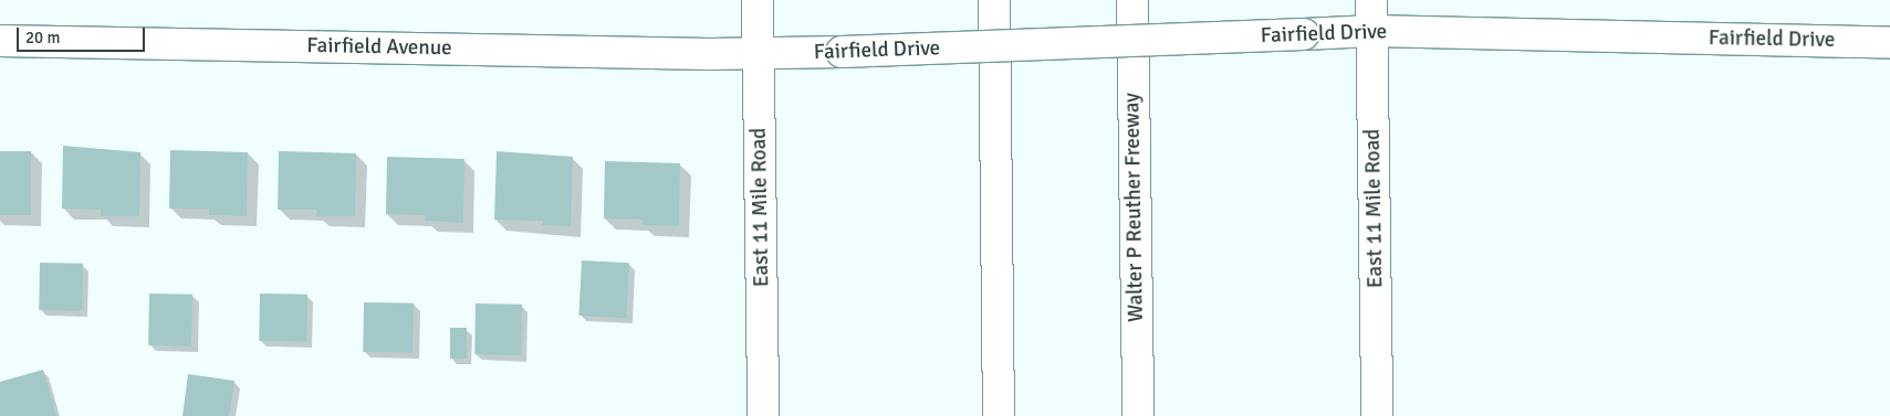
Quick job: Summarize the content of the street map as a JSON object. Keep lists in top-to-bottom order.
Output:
{
  "streets": {
    "main road": [
      "Fairfield Drive",
      "Fairfield Avenue",
      "East 11 Mile Road",
      "Walter P Reuther Freeway"
    ]
  },
  "crossings": [
    ["Fairfield Drive", "Fairfield Avenue"],
    ["Fairfield Drive", "East 11 Mile Road"],
    ["Fairfield Avenue", "East 11 Mile Road"]
  ],
  "scale_bar": "20 m"
}
